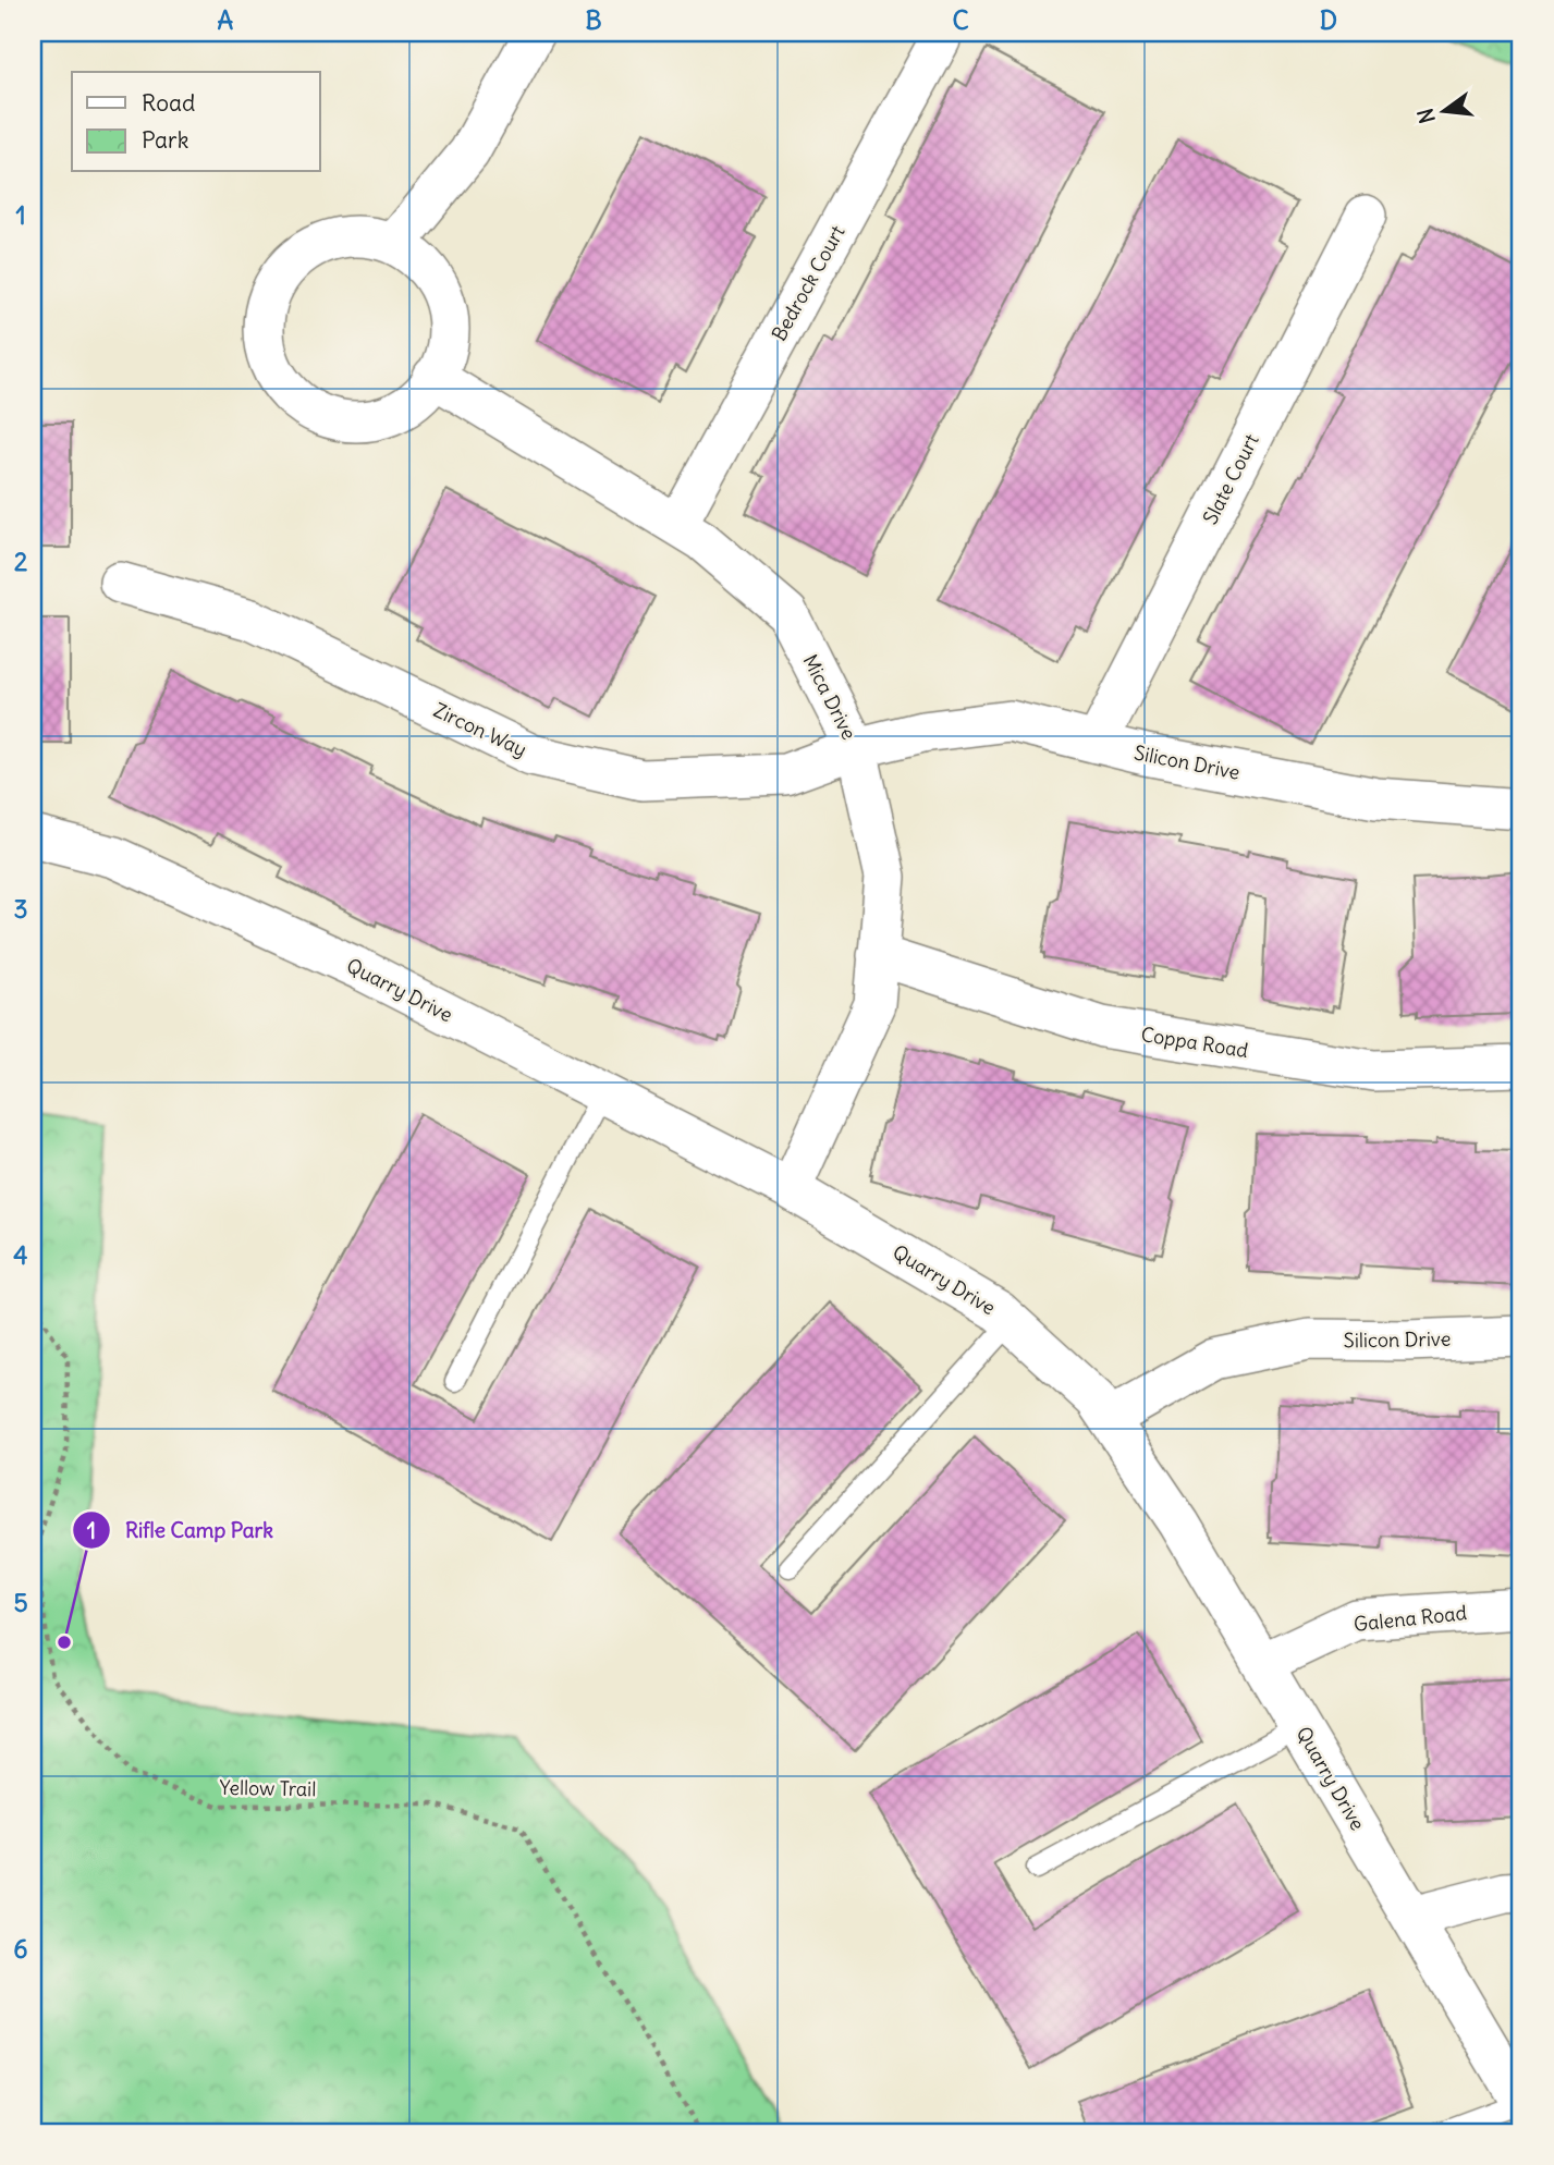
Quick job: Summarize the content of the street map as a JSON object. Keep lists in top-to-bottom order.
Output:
{
  "streets": {
    "street": [
      "Bedrock Court",
      "Slate Court",
      "Mica Drive",
      "Zircon Way",
      "Silicon Drive",
      "Quarry Drive",
      "Coppa Road",
      "Galena Road"
    ],
    "path": ["Yellow Trail"]
  },
  "crossings": [
    ["Bedrock Court", "Mica Drive"],
    ["Slate Court", "Silicon Drive"],
    ["Mica Drive", "Zircon Way"],
    ["Mica Drive", "Silicon Drive"],
    ["Mica Drive", "Quarry Drive"],
    ["Mica Drive", "Coppa Road"],
    ["Zircon Way", "Silicon Drive"],
    ["Silicon Drive", "Quarry Drive"],
    ["Quarry Drive", "Galena Road"]
  ],
  "places": ["Rifle Camp Park"],
  "legend": ["Road", "Park"],
  "north": "left",
  "grid": {
    "columns": [
      "A",
      "B",
      "C",
      "D"
    ],
    "rows": [
      "1",
      "2",
      "3",
      "4",
      "5",
      "6"
    ]
  }
}
